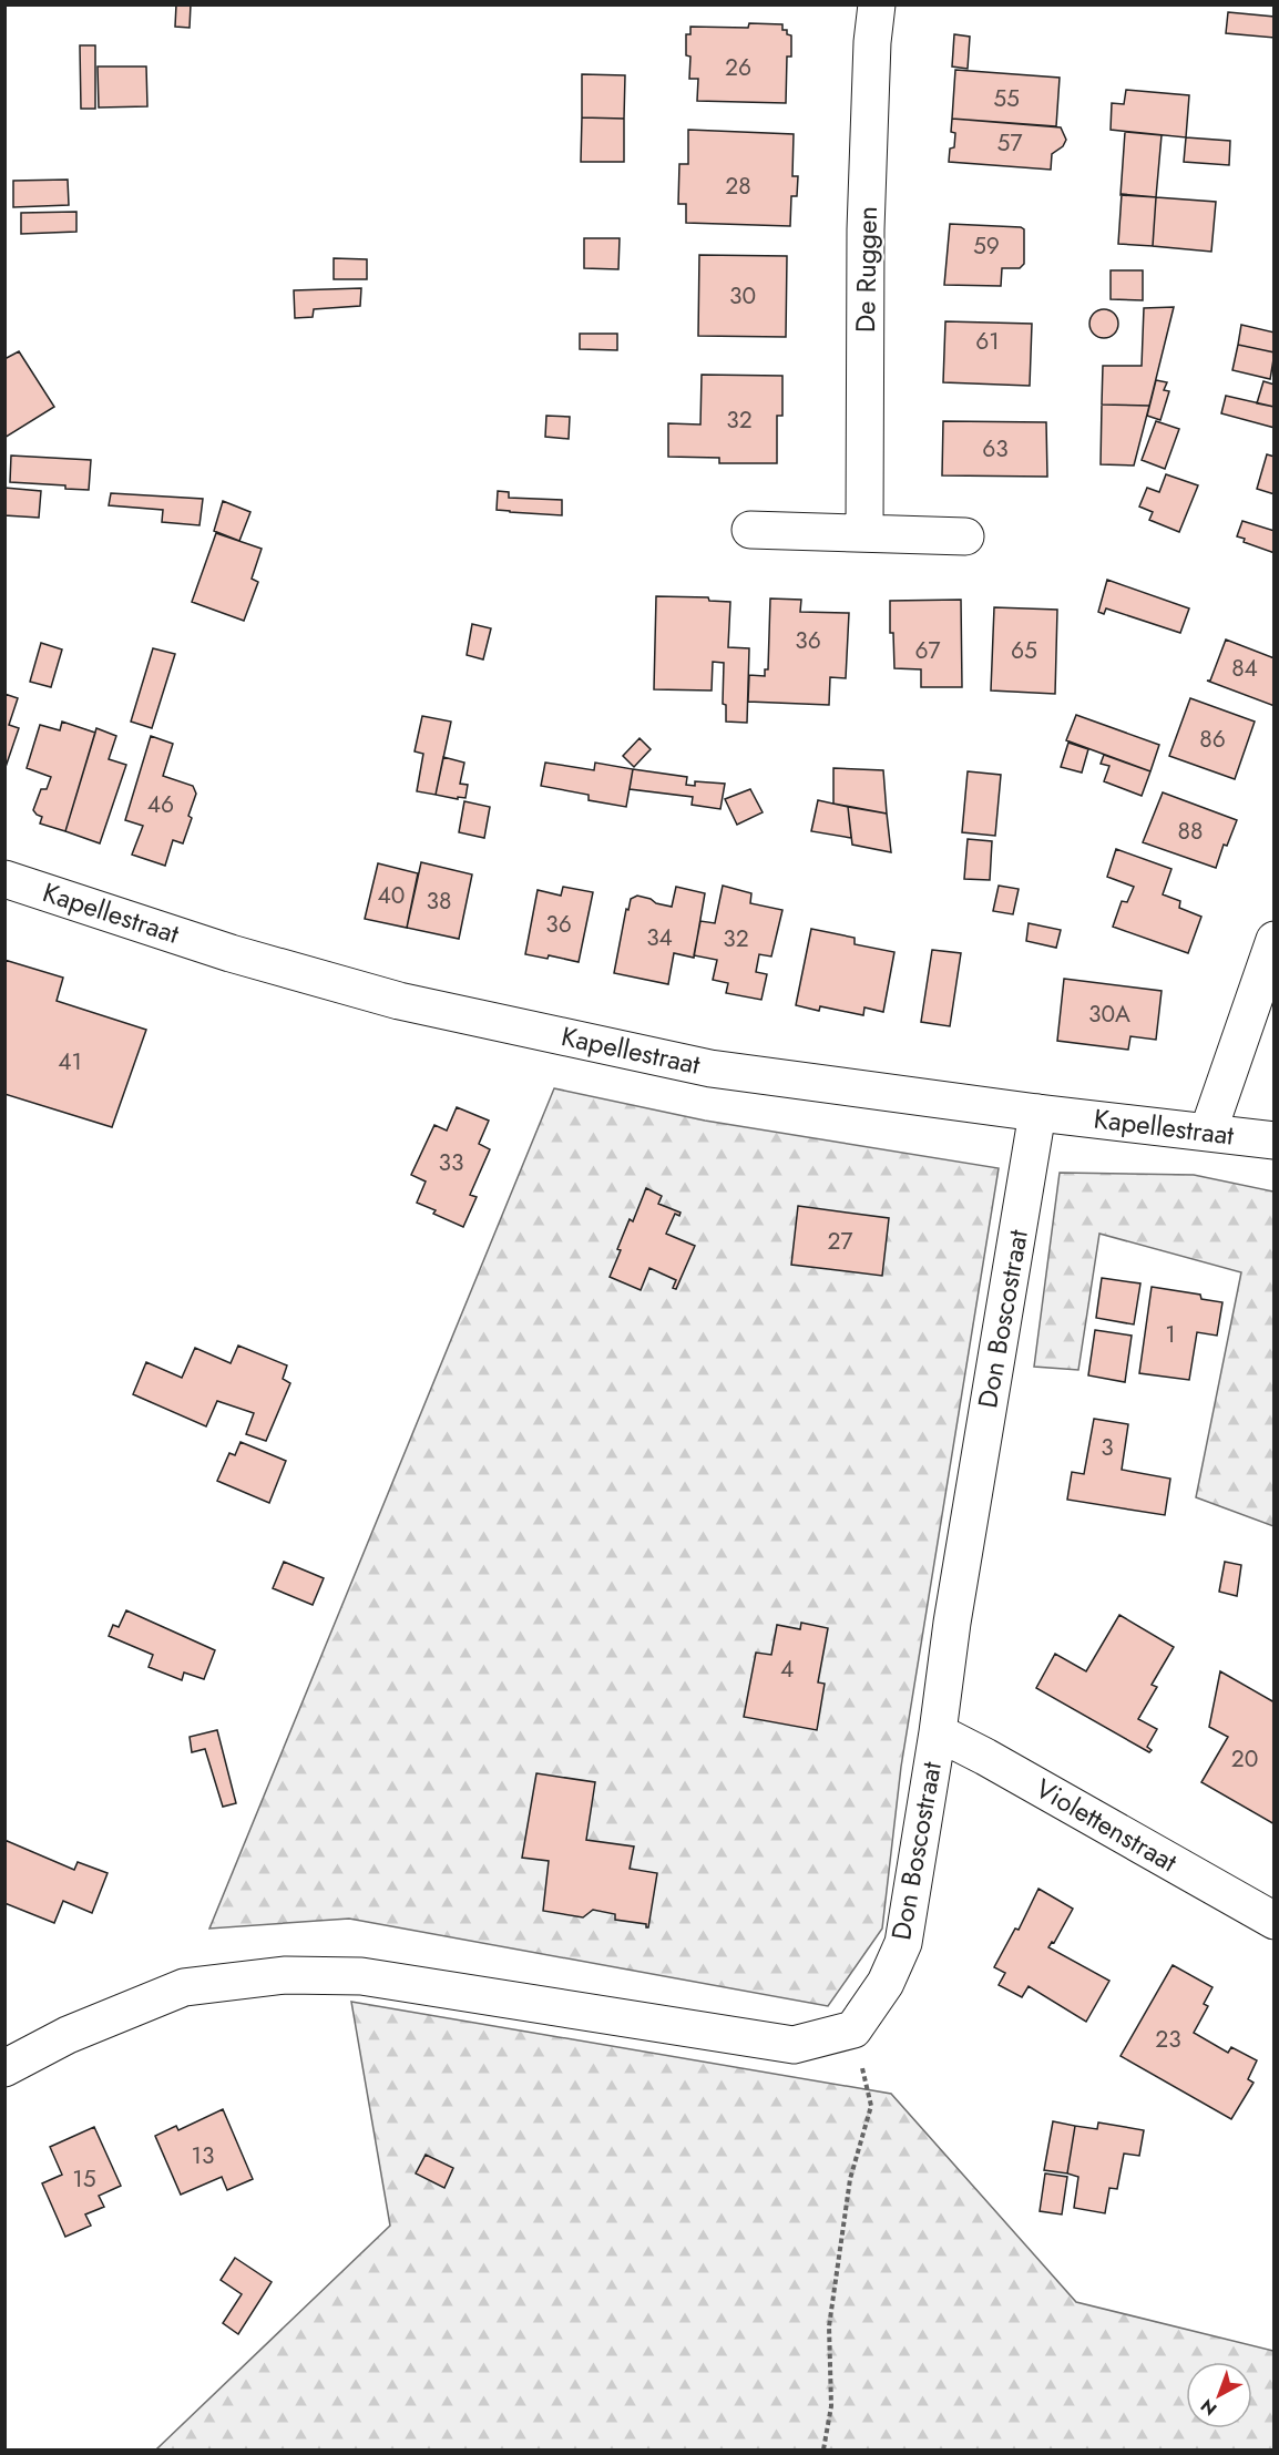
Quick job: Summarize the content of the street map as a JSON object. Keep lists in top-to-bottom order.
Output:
{
  "streets": {
    "street": [
      "De Ruggen",
      "Kapellestraat",
      "Don Boscostraat",
      "Violettenstraat"
    ]
  },
  "crossings": [
    ["Kapellestraat", "Don Boscostraat"],
    ["Don Boscostraat", "Violettenstraat"]
  ],
  "house_numbers": [
    "26",
    "55",
    "57",
    "28",
    "59",
    "30",
    "61",
    "32",
    "63",
    "36",
    "67",
    "65",
    "84",
    "86",
    "46",
    "88",
    "40",
    "38",
    "36",
    "34",
    "32",
    "30A",
    "41",
    "33",
    "27",
    "1",
    "3",
    "4",
    "20",
    "23",
    "13",
    "15"
  ],
  "north": "bottom left"
}
